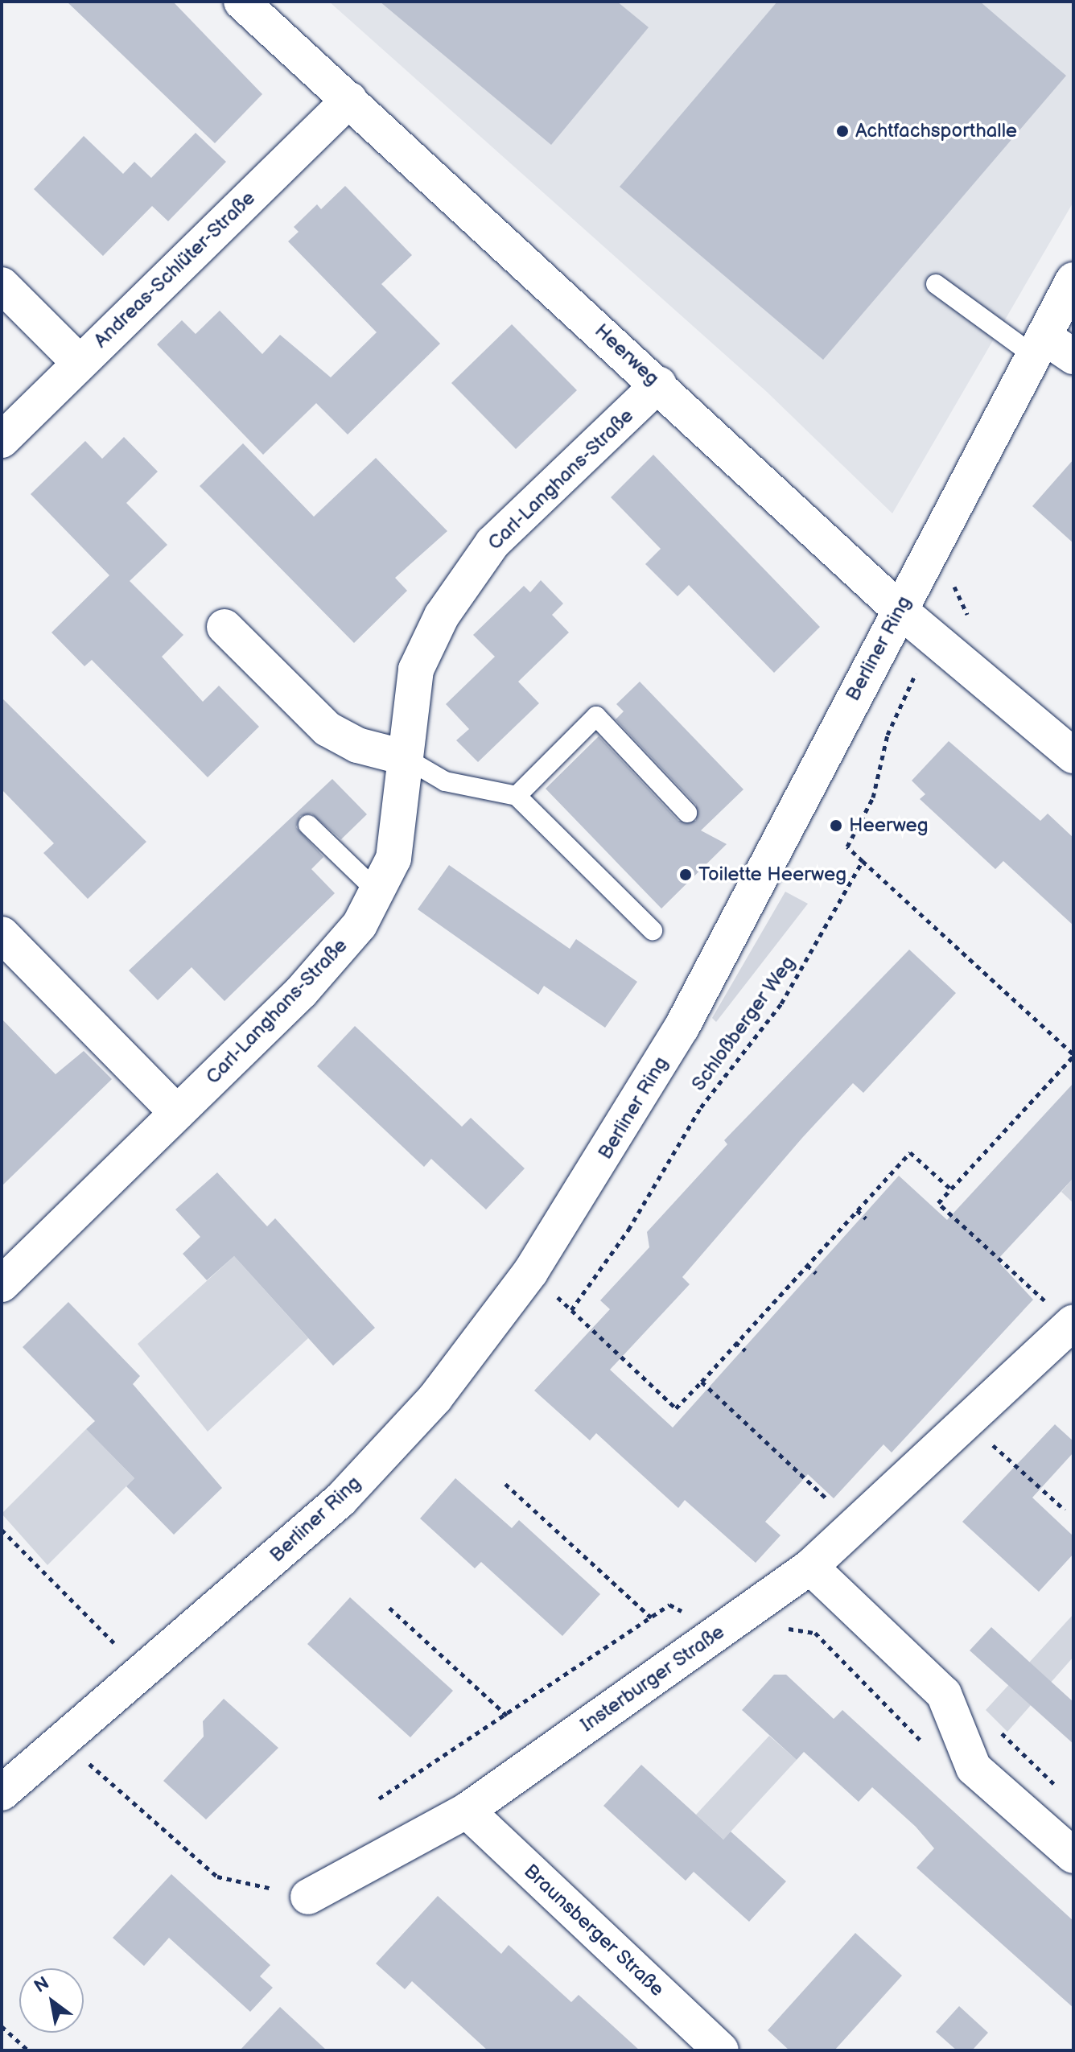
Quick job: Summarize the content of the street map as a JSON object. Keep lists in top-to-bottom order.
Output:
{
  "streets": {
    "street": [
      "Andreas-Schlüter-Straße",
      "Heerweg",
      "Carl-Langhans-Straße",
      "Berliner Ring",
      "Insterburger Straße",
      "Braunsberger Straße"
    ],
    "path": ["Schloßberger Weg"]
  },
  "crossings": [
    ["Andreas-Schlüter-Straße", "Heerweg"],
    ["Heerweg", "Carl-Langhans-Straße"],
    ["Heerweg", "Berliner Ring"],
    ["Insterburger Straße", "Braunsberger Straße"]
  ],
  "places": ["Achtfachsporthalle", "Heerweg", "Toilette Heerweg"],
  "north": "top left"
}
